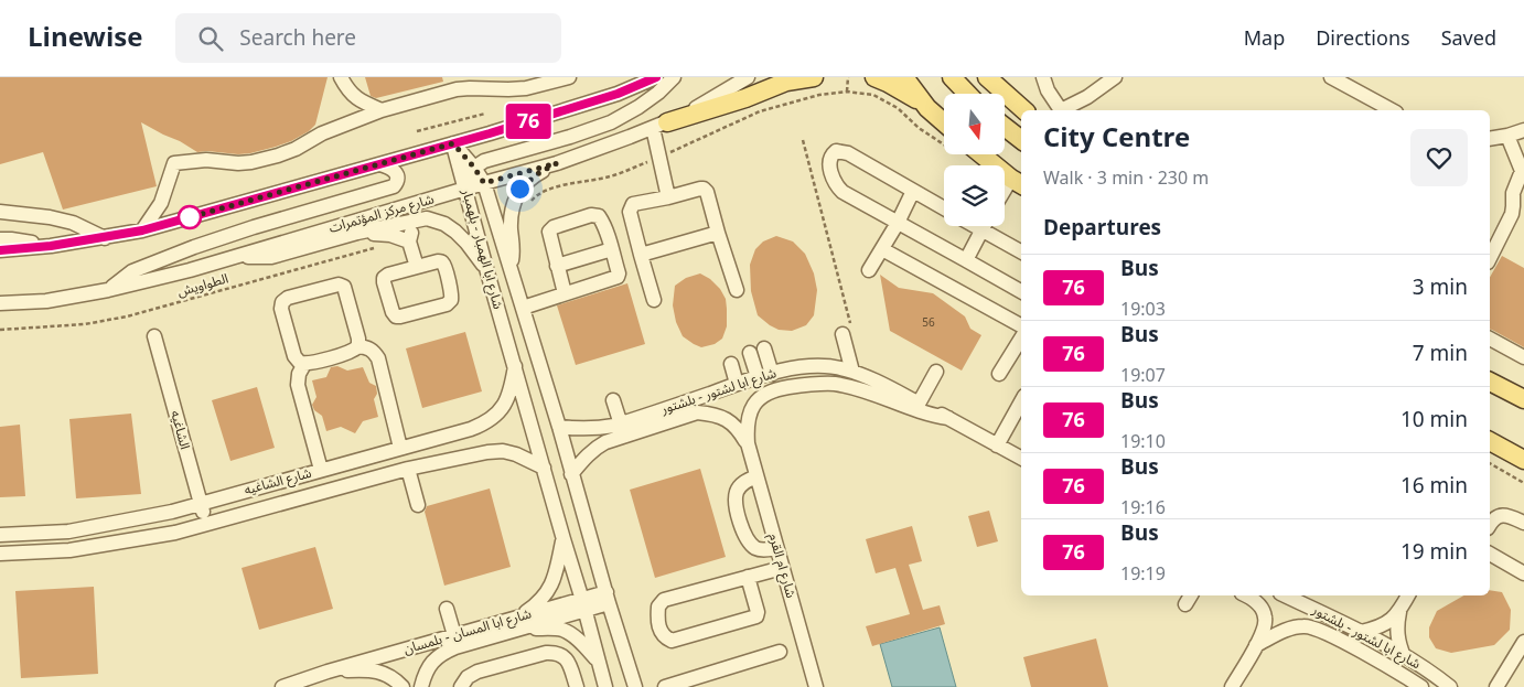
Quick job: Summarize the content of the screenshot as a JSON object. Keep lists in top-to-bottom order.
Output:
{
  "streets": {
    "street": [
      "شارع مركز المؤتمرات",
      "شارع ابا الهمبار - بلهمبار",
      "شارع ابا لشتور - بلشتور",
      "الشاغيه",
      "شارع الشاغيه",
      "شارع ام القرم",
      "شارع ابا المسان - بلمسان"
    ],
    "path": ["الطواويش"]
  },
  "crossings": [
    ["شارع مركز المؤتمرات", "شارع ابا الهمبار - بلهمبار"],
    ["شارع ابا الهمبار - بلهمبار", "شارع ابا لشتور - بلشتور"],
    ["شارع ابا الهمبار - بلهمبار", "شارع الشاغيه"],
    ["شارع ابا الهمبار - بلهمبار", "شارع ام القرم"],
    ["شارع ابا الهمبار - بلهمبار", "شارع ابا المسان - بلمسان"],
    ["شارع ابا لشتور - بلشتور", "شارع ام القرم"],
    ["الشاغيه", "شارع الشاغيه"]
  ],
  "lines": ["bus line 76"],
  "house_numbers": ["56"],
  "north": "bottom",
  "page": {
    "header": "Linewise",
    "search": "Search here",
    "nav": ["Map", "Directions", "Saved"],
    "on_map": "76",
    "heading": [
      ["City Centre", "Walk · 3 min · 230 m"],
      "Departures"
    ],
    "list": [
      {
        "mark": "76",
        "name": "Bus",
        "note": "19:03",
        "value": "3 min"
      },
      {
        "mark": "76",
        "name": "Bus",
        "note": "19:07",
        "value": "7 min"
      },
      {
        "mark": "76",
        "name": "Bus",
        "note": "19:10",
        "value": "10 min"
      },
      {
        "mark": "76",
        "name": "Bus",
        "note": "19:16",
        "value": "16 min"
      },
      {
        "mark": "76",
        "name": "Bus",
        "note": "19:19",
        "value": "19 min"
      }
    ]
  }
}
